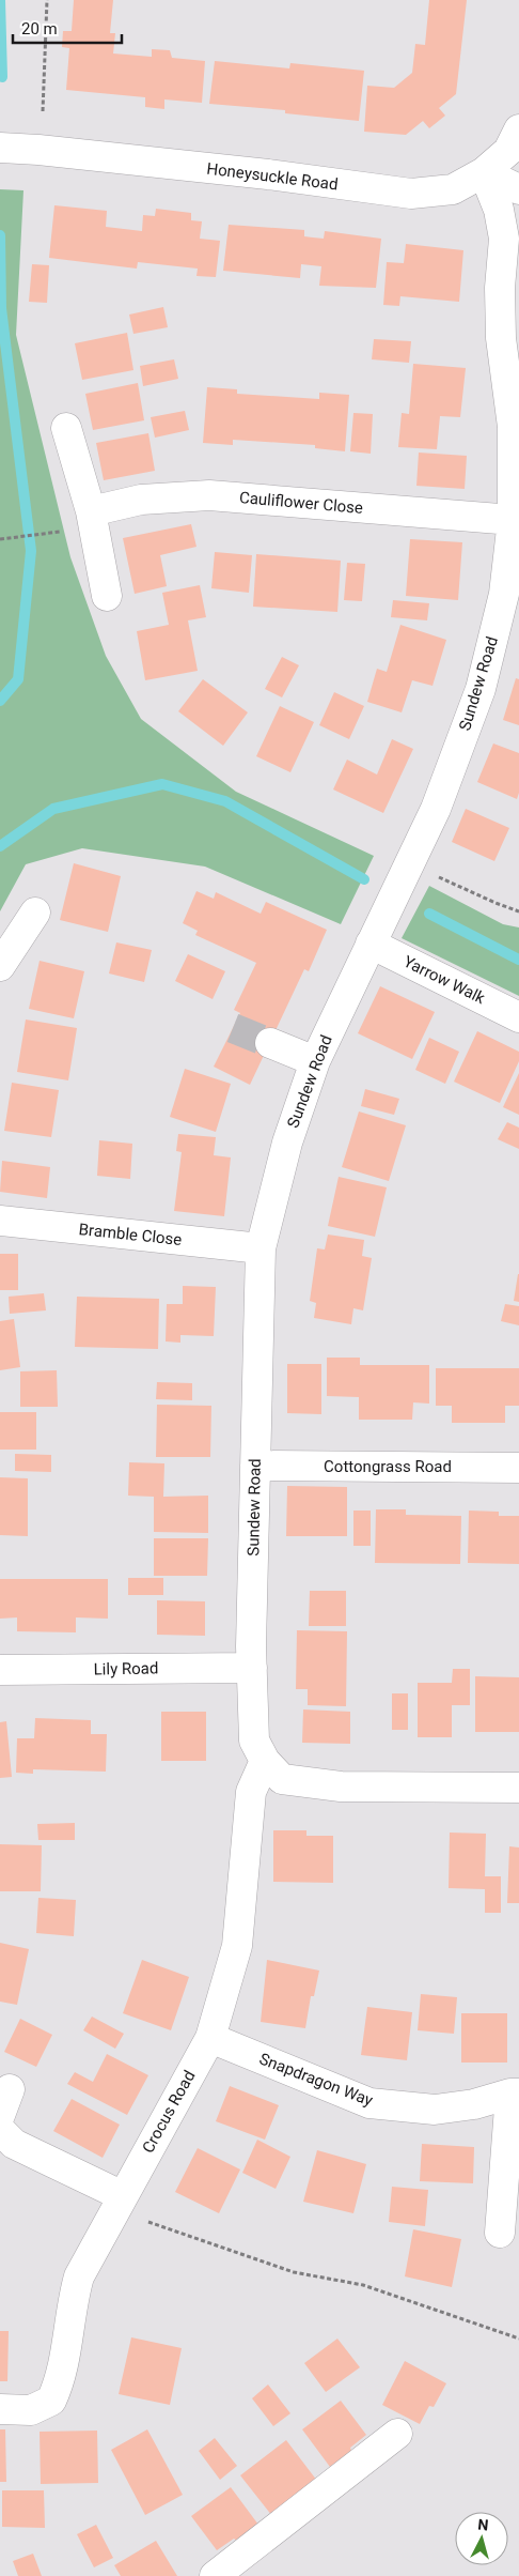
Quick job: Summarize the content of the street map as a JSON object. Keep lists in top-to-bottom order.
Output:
{
  "streets": {
    "street": [
      "Honeysuckle Road",
      "Cauliflower Close",
      "Sundew Road",
      "Yarrow Walk",
      "Bramble Close",
      "Cottongrass Road",
      "Lily Road",
      "Snapdragon Way",
      "Crocus Road"
    ]
  },
  "crossings": [
    ["Honeysuckle Road", "Sundew Road"],
    ["Cauliflower Close", "Sundew Road"],
    ["Sundew Road", "Yarrow Walk"],
    ["Sundew Road", "Bramble Close"],
    ["Sundew Road", "Cottongrass Road"],
    ["Sundew Road", "Lily Road"],
    ["Sundew Road", "Crocus Road"],
    ["Snapdragon Way", "Crocus Road"]
  ],
  "scale_bar": "20 m",
  "north": "top"
}
